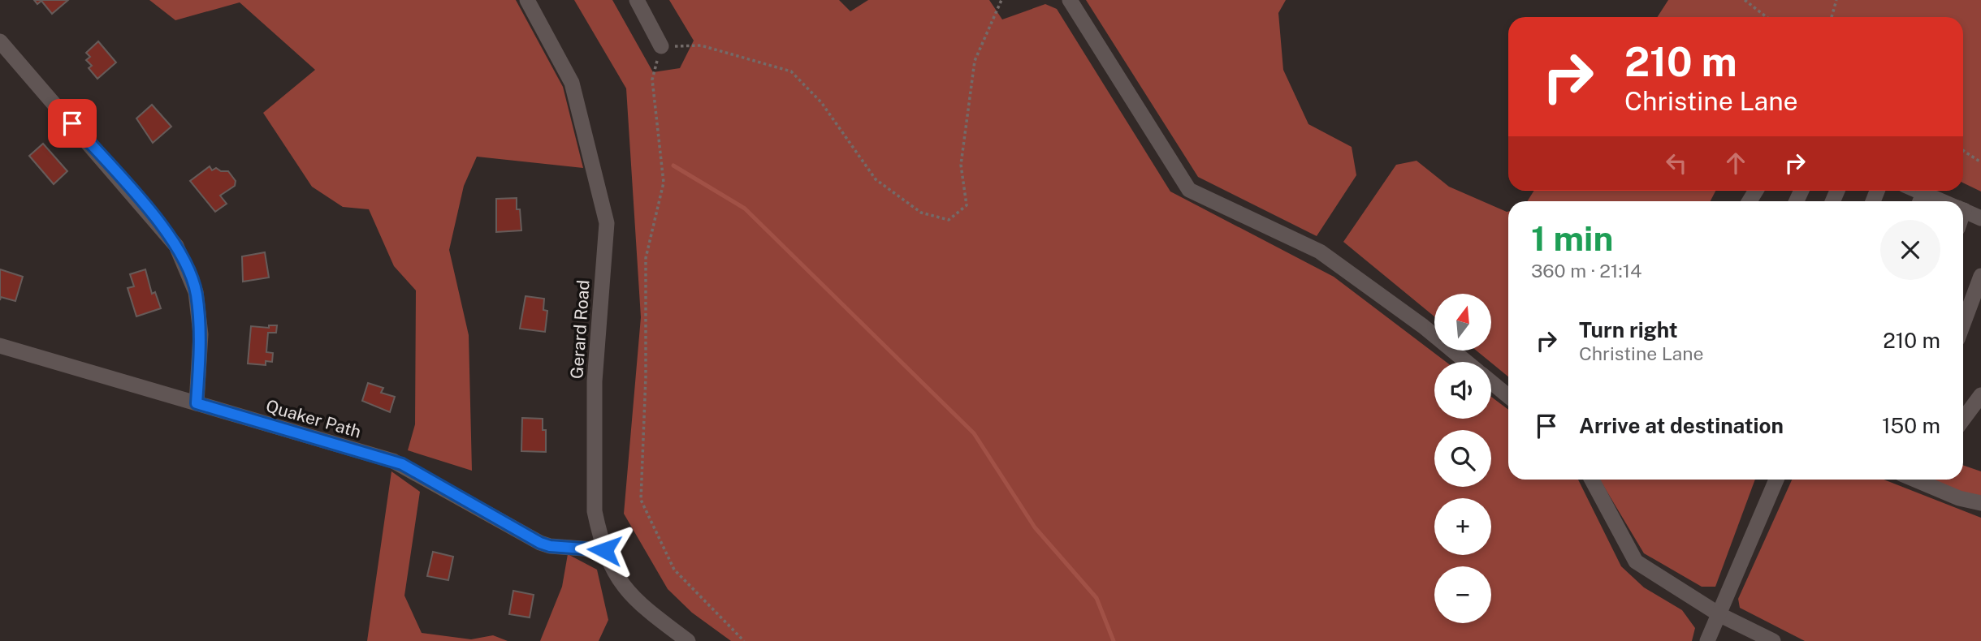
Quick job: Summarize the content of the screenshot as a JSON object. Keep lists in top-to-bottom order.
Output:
{
  "streets": {
    "street": ["Gerard Road", "Quaker Path"]
  },
  "crossings": [
    ["Gerard Road", "Quaker Path"]
  ],
  "north": "top",
  "page": {
    "turn": ["210 m", "Christine Lane"],
    "heading": ["1 min", "360 m · 21:14"],
    "map_buttons": ["+", "−"],
    "list": [
      {
        "name": "Turn right",
        "note": "Christine Lane",
        "value": "210 m"
      },
      {
        "name": "Arrive at destination",
        "value": "150 m"
      }
    ]
  }
}
